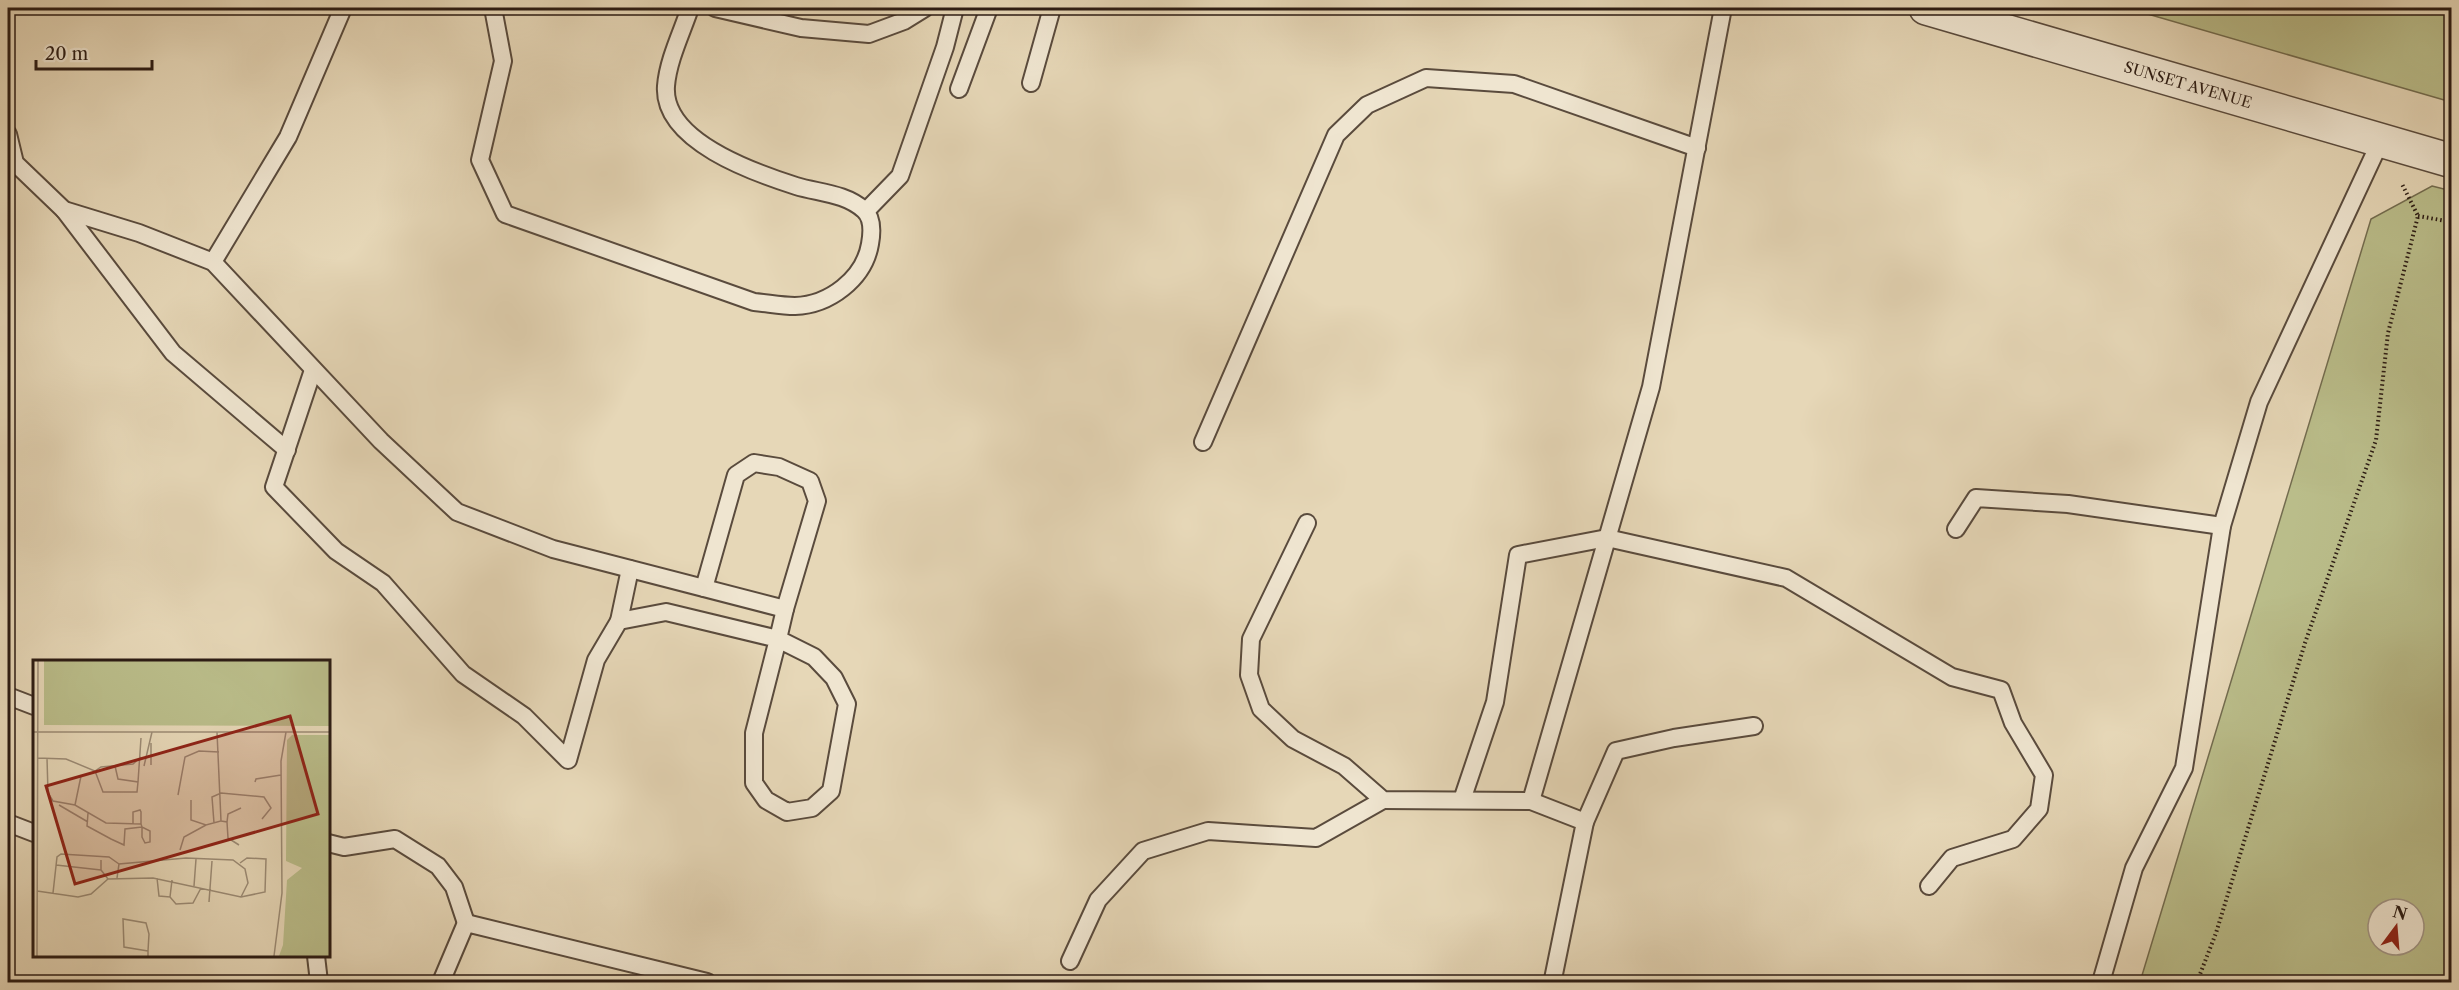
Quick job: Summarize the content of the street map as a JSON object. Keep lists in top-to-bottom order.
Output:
{
  "streets": {
    "street": ["SUNSET AVENUE"]
  },
  "scale_bar": "20 m",
  "north": "top"
}
